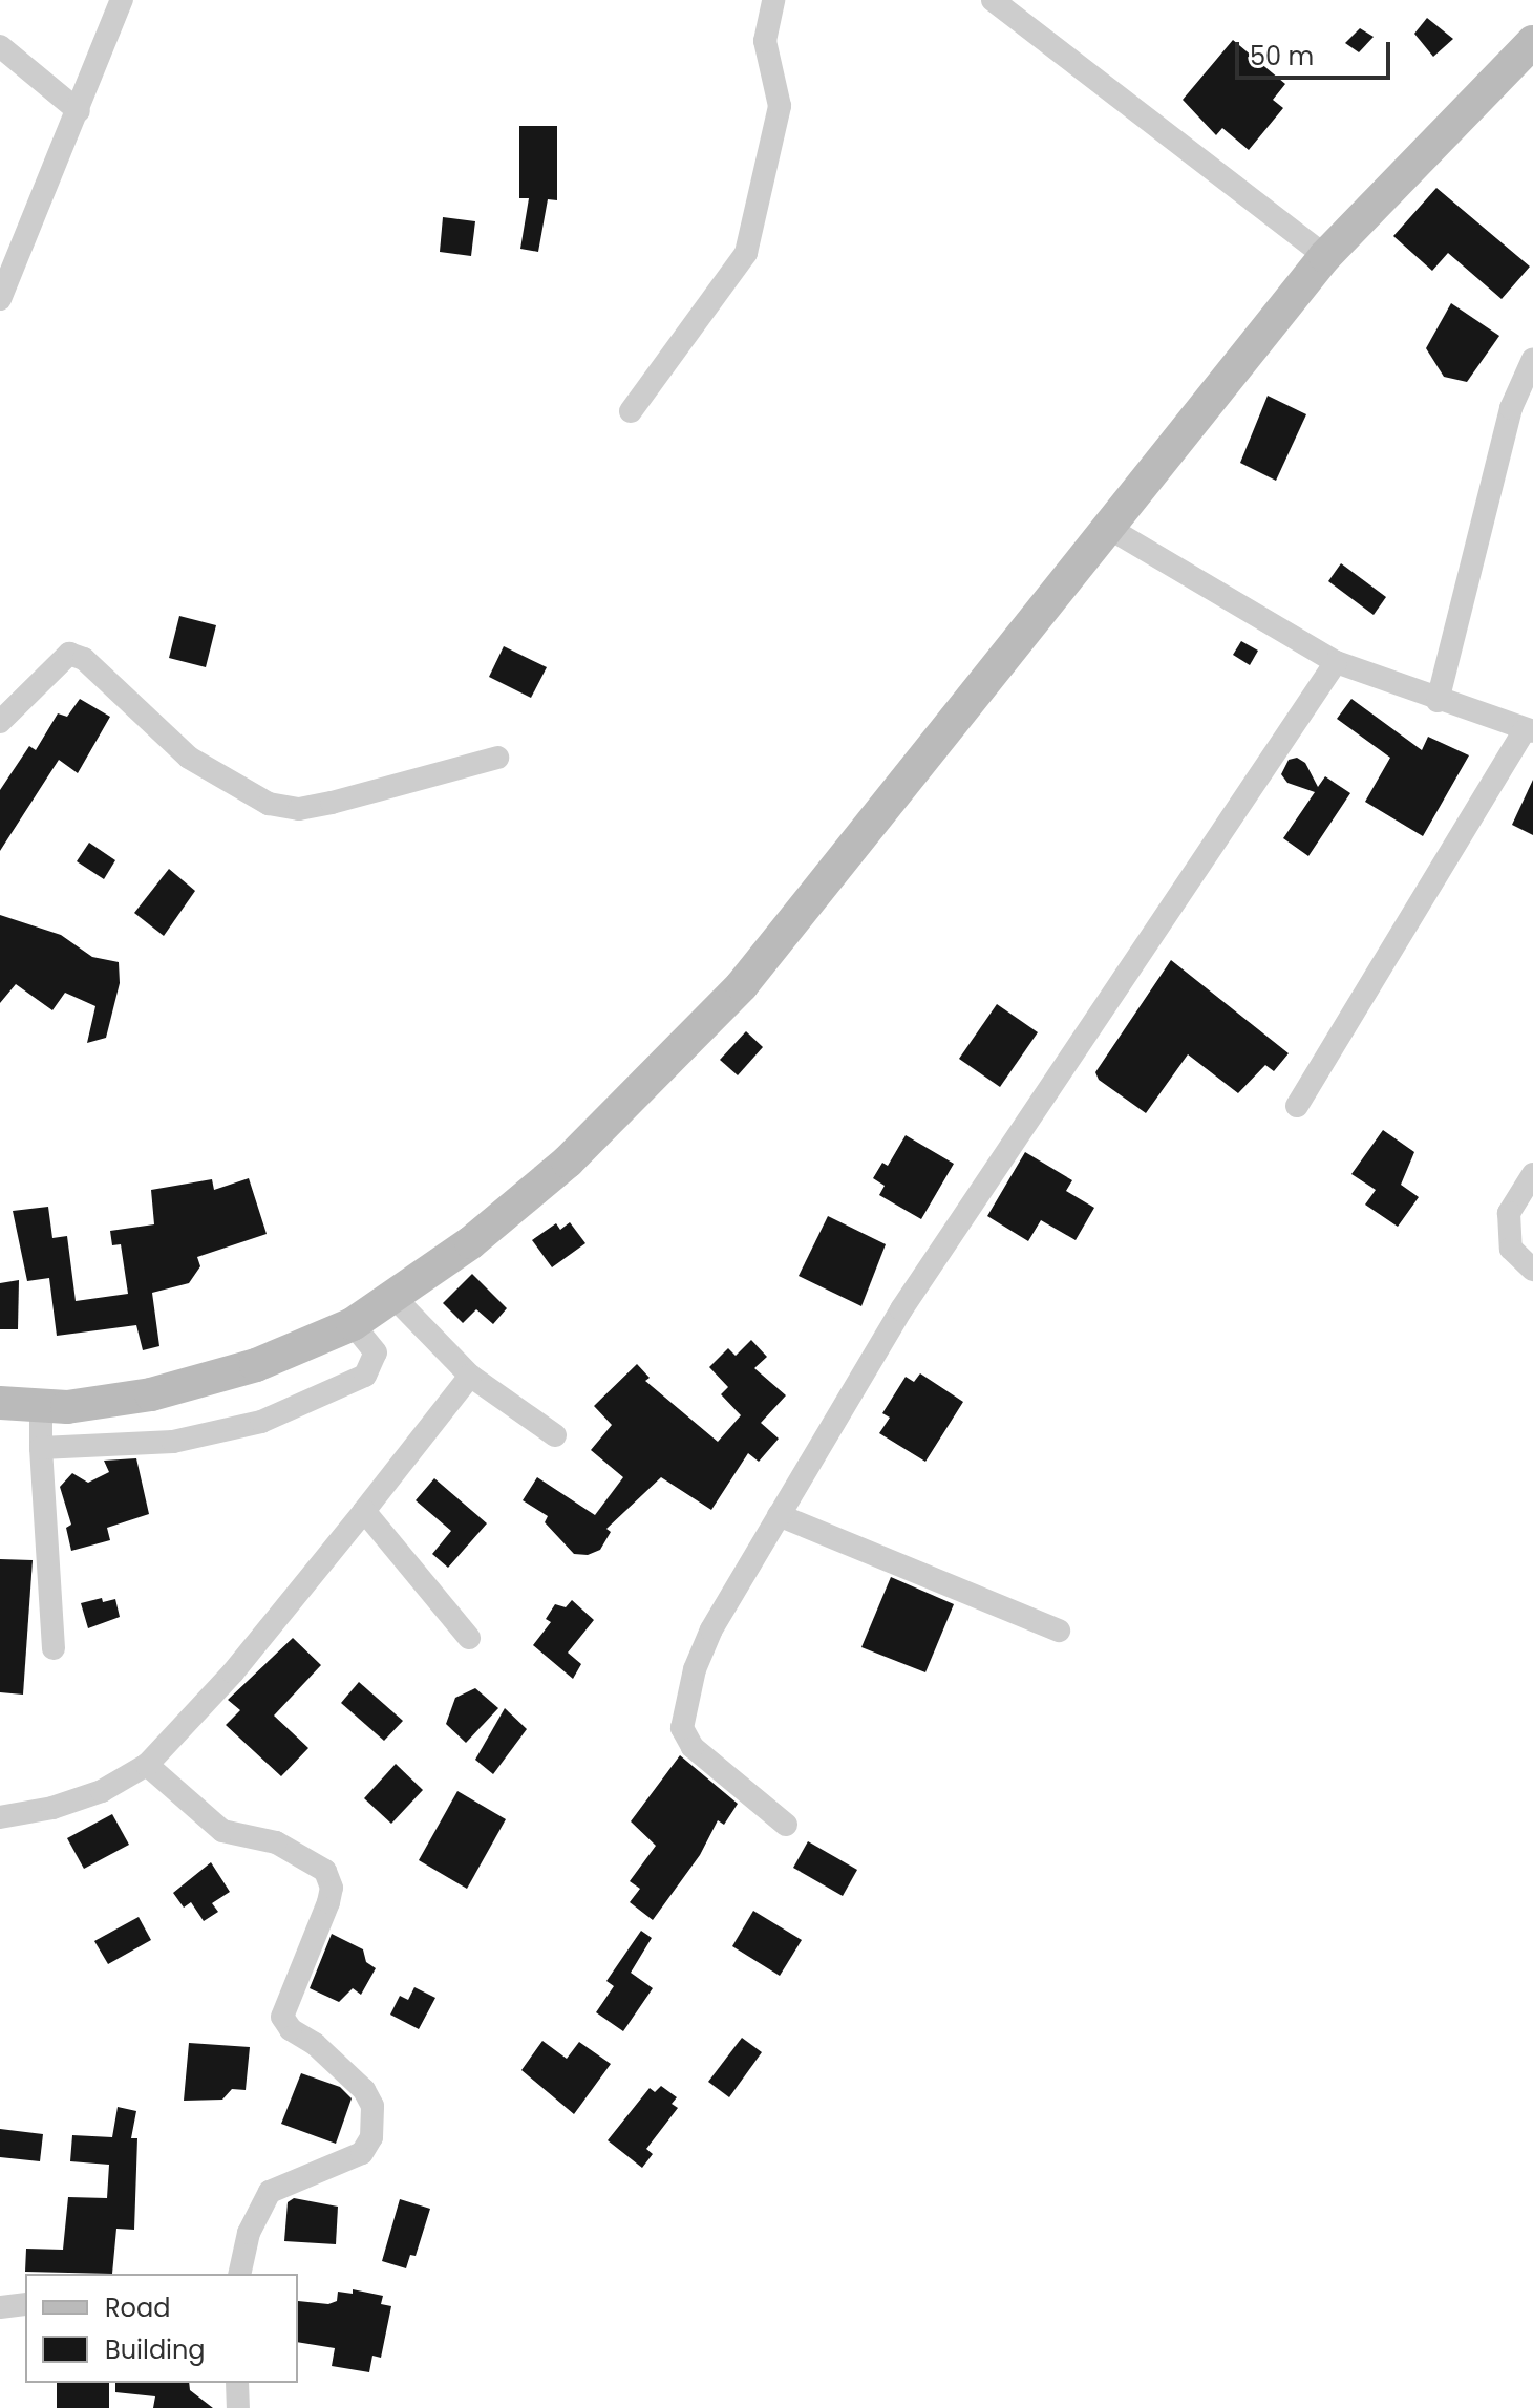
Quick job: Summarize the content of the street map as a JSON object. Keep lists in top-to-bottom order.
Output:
{
  "legend": ["Road", "Building"],
  "scale_bar": "50 m"
}
